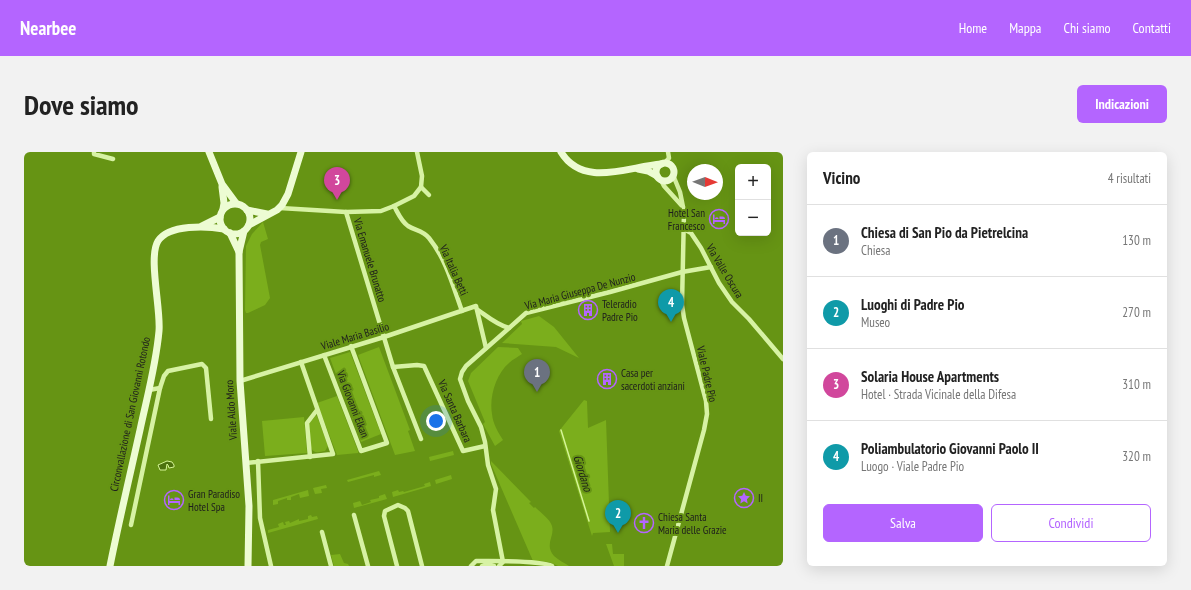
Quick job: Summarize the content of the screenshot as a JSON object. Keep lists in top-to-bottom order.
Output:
{
  "streets": {
    "main road": ["Viale Aldo Moro", "Circonvallazione di San Giovanni Rotondo"],
    "street": [
      "Via Emanuele Brunatto",
      "Via Italia Betti",
      "Via Valle Oscura",
      "Via Maria Giuseppa De Nunzio",
      "Viale Maria Basilio",
      "Viale Padre Pio",
      "Via Giovanni Elkan",
      "Via Santa Barbara"
    ]
  },
  "crossings": [
    ["Via Emanuele Brunatto", "Viale Maria Basilio"],
    ["Via Emanuele Brunatto", "Via Santa Barbara"],
    ["Via Italia Betti", "Viale Maria Basilio"],
    ["Via Valle Oscura", "Via Maria Giuseppa De Nunzio"],
    ["Via Valle Oscura", "Viale Padre Pio"],
    ["Via Maria Giuseppa De Nunzio", "Viale Padre Pio"],
    ["Via Maria Giuseppa De Nunzio", "Via Santa Barbara"],
    ["Viale Maria Basilio", "Via Giovanni Elkan"],
    ["Viale Maria Basilio", "Viale Aldo Moro"],
    ["Viale Aldo Moro", "Circonvallazione di San Giovanni Rotondo"]
  ],
  "water": ["Giordano"],
  "places": {
    "hotel": ["Hotel San Francesco", "Gran Paradiso Hotel Spa"],
    "building": ["Teleradio Padre Pio", "Casa per sacerdoti anziani"],
    "place": ["II"],
    "church": ["Chiesa Santa Maria delle Grazie"]
  },
  "north": "right",
  "page": {
    "header": "Nearbee",
    "nav": [
      "Home",
      "Mappa",
      "Chi siamo",
      "Contatti"
    ],
    "buttons": [
      "Indicazioni",
      ["Salva", "Condividi"]
    ],
    "title": "Dove siamo",
    "heading": ["Vicino", "4 risultati"],
    "map_buttons": ["+", "−"],
    "pins": [
      "3",
      "4",
      "1",
      "2"
    ],
    "list": [
      {
        "mark": "1",
        "name": "Chiesa di San Pio da Pietrelcina",
        "note": "Chiesa",
        "value": "130 m"
      },
      {
        "mark": "2",
        "name": "Luoghi di Padre Pio",
        "note": "Museo",
        "value": "270 m"
      },
      {
        "mark": "3",
        "name": "Solaria House Apartments",
        "note": "Hotel · Strada Vicinale della Difesa",
        "value": "310 m"
      },
      {
        "mark": "4",
        "name": "Poliambulatorio Giovanni Paolo II",
        "note": "Luogo · Viale Padre Pio",
        "value": "320 m"
      }
    ]
  }
}
